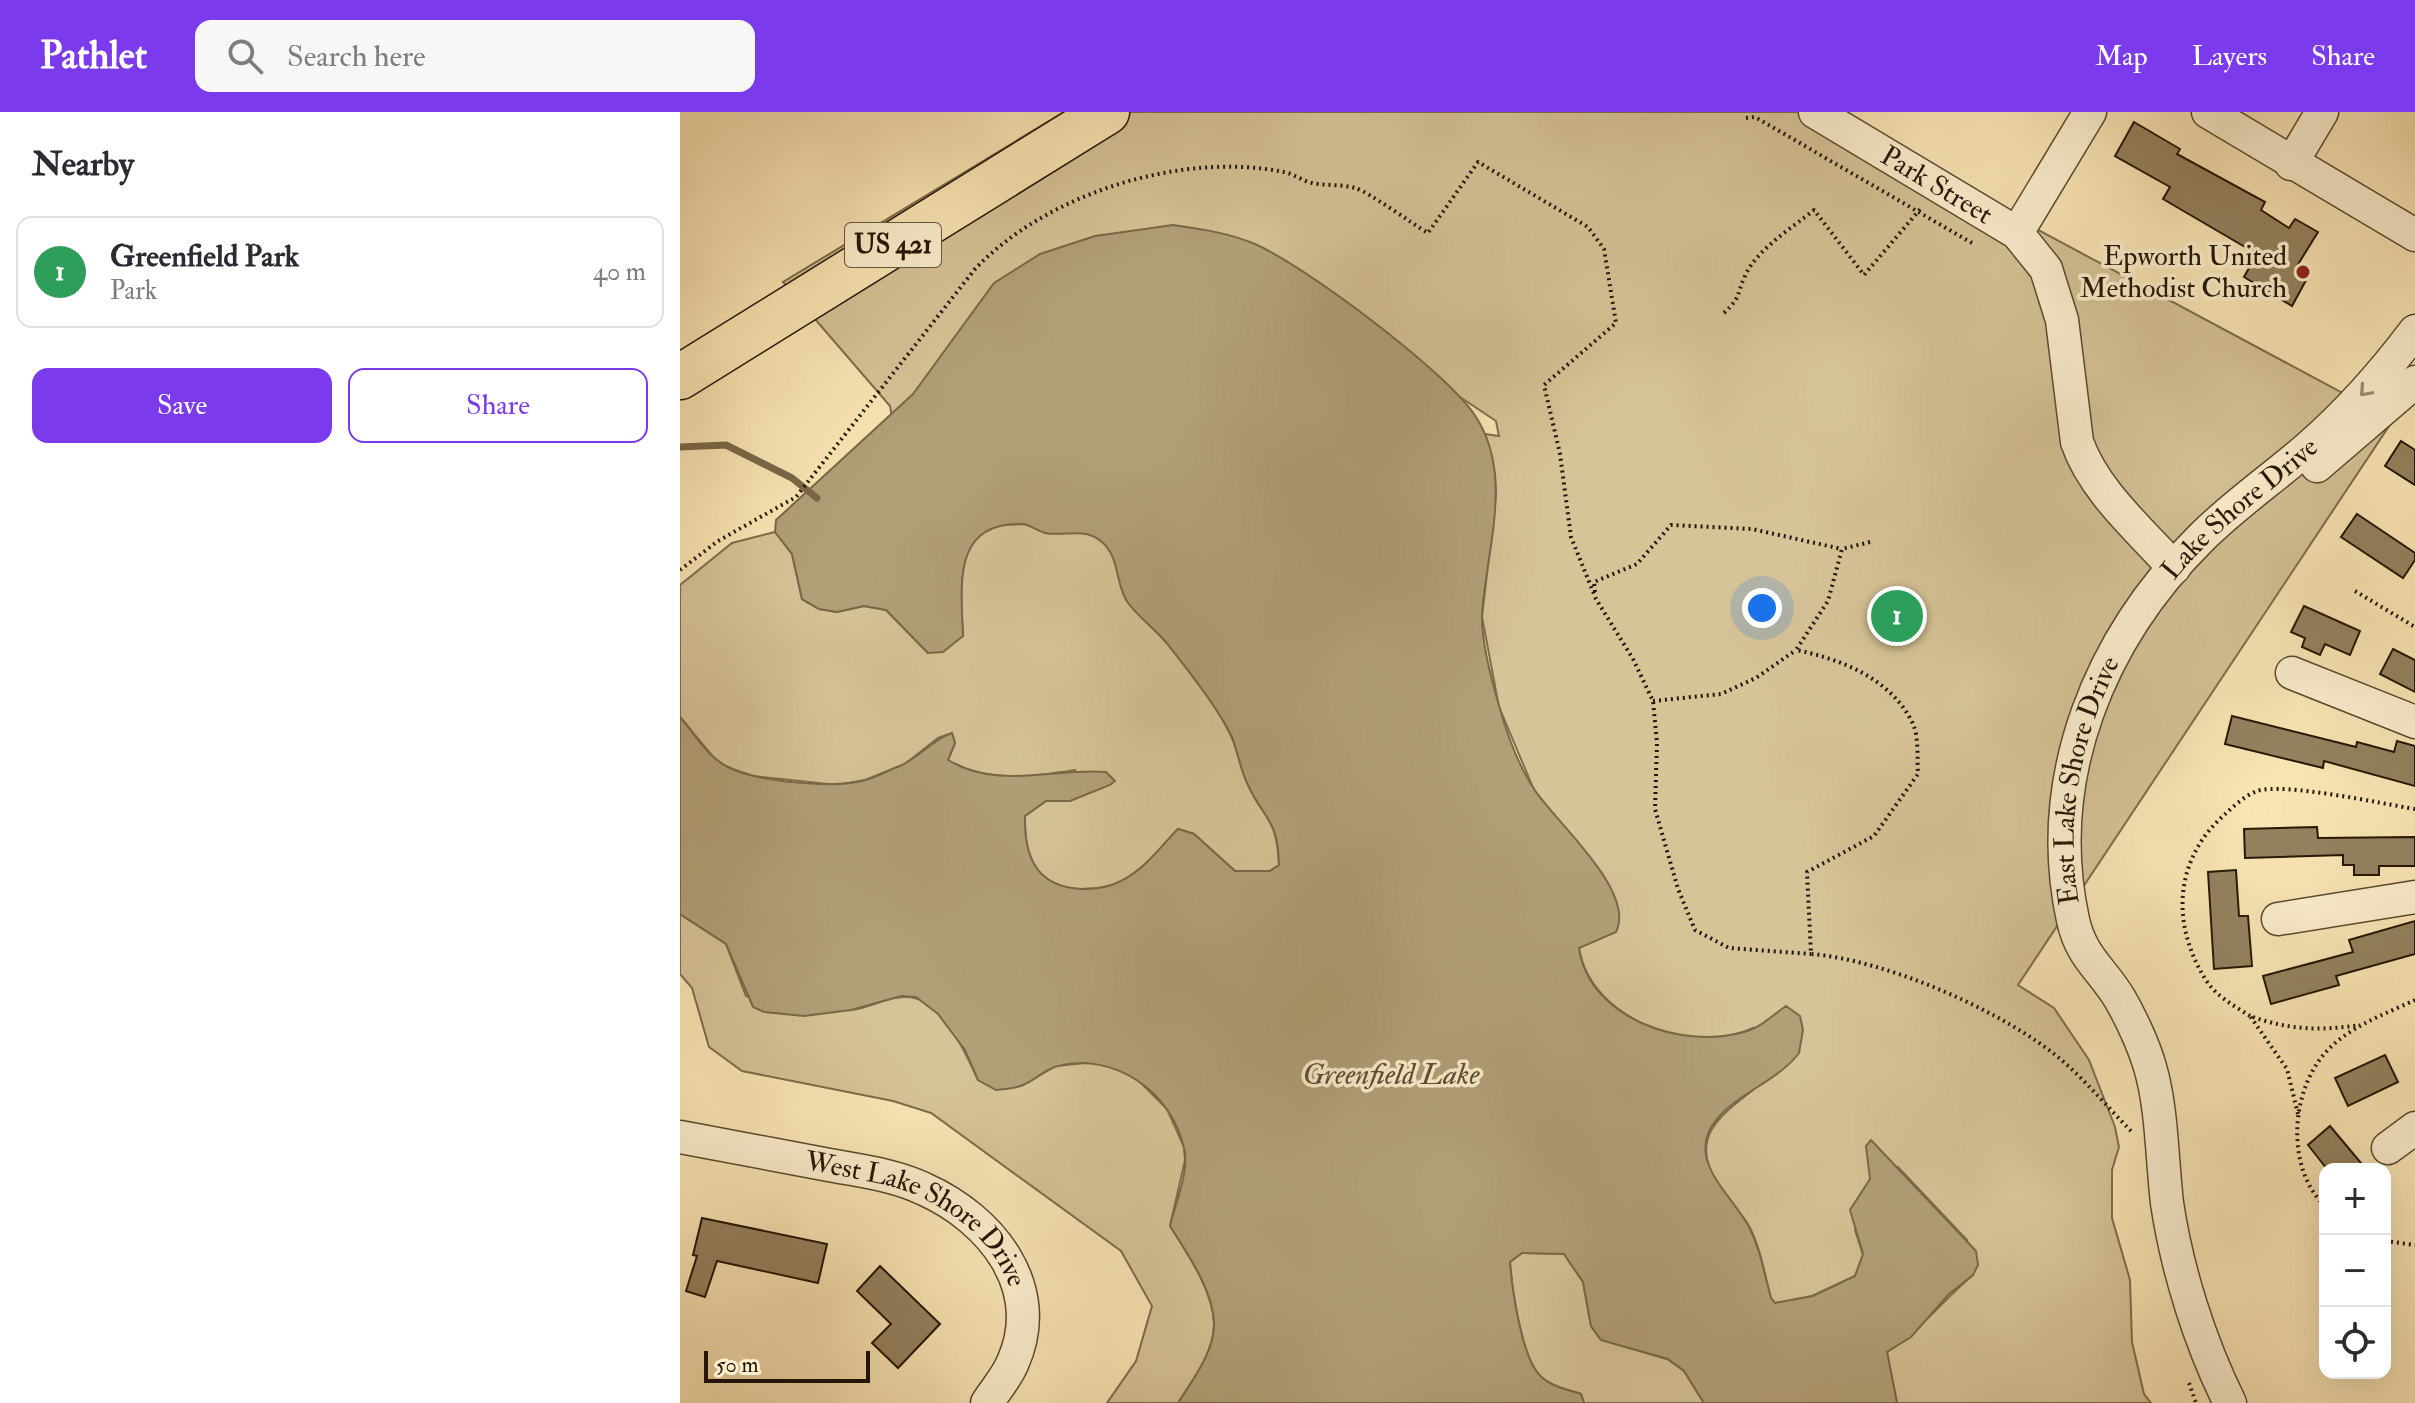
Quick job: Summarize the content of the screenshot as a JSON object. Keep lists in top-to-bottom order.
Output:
{
  "streets": {
    "highway": ["US 421"],
    "street": [
      "Park Street",
      "Lake Shore Drive",
      "East Lake Shore Drive",
      "West Lake Shore Drive"
    ]
  },
  "crossings": [
    ["Lake Shore Drive", "East Lake Shore Drive"]
  ],
  "water": ["Greenfield Lake"],
  "places": ["Epworth United Methodist Church"],
  "scale_bar": "50 m",
  "page": {
    "header": "Pathlet",
    "search": "Search here",
    "nav": ["Map", "Layers", "Share"],
    "heading": "Nearby",
    "list": [
      {
        "mark": "1",
        "name": "Greenfield Park",
        "note": "Park",
        "value": "40 m"
      }
    ],
    "buttons": ["Save", "Share"],
    "pins": "1",
    "map_buttons": ["+", "−"],
    "scale": "50 m"
  }
}
